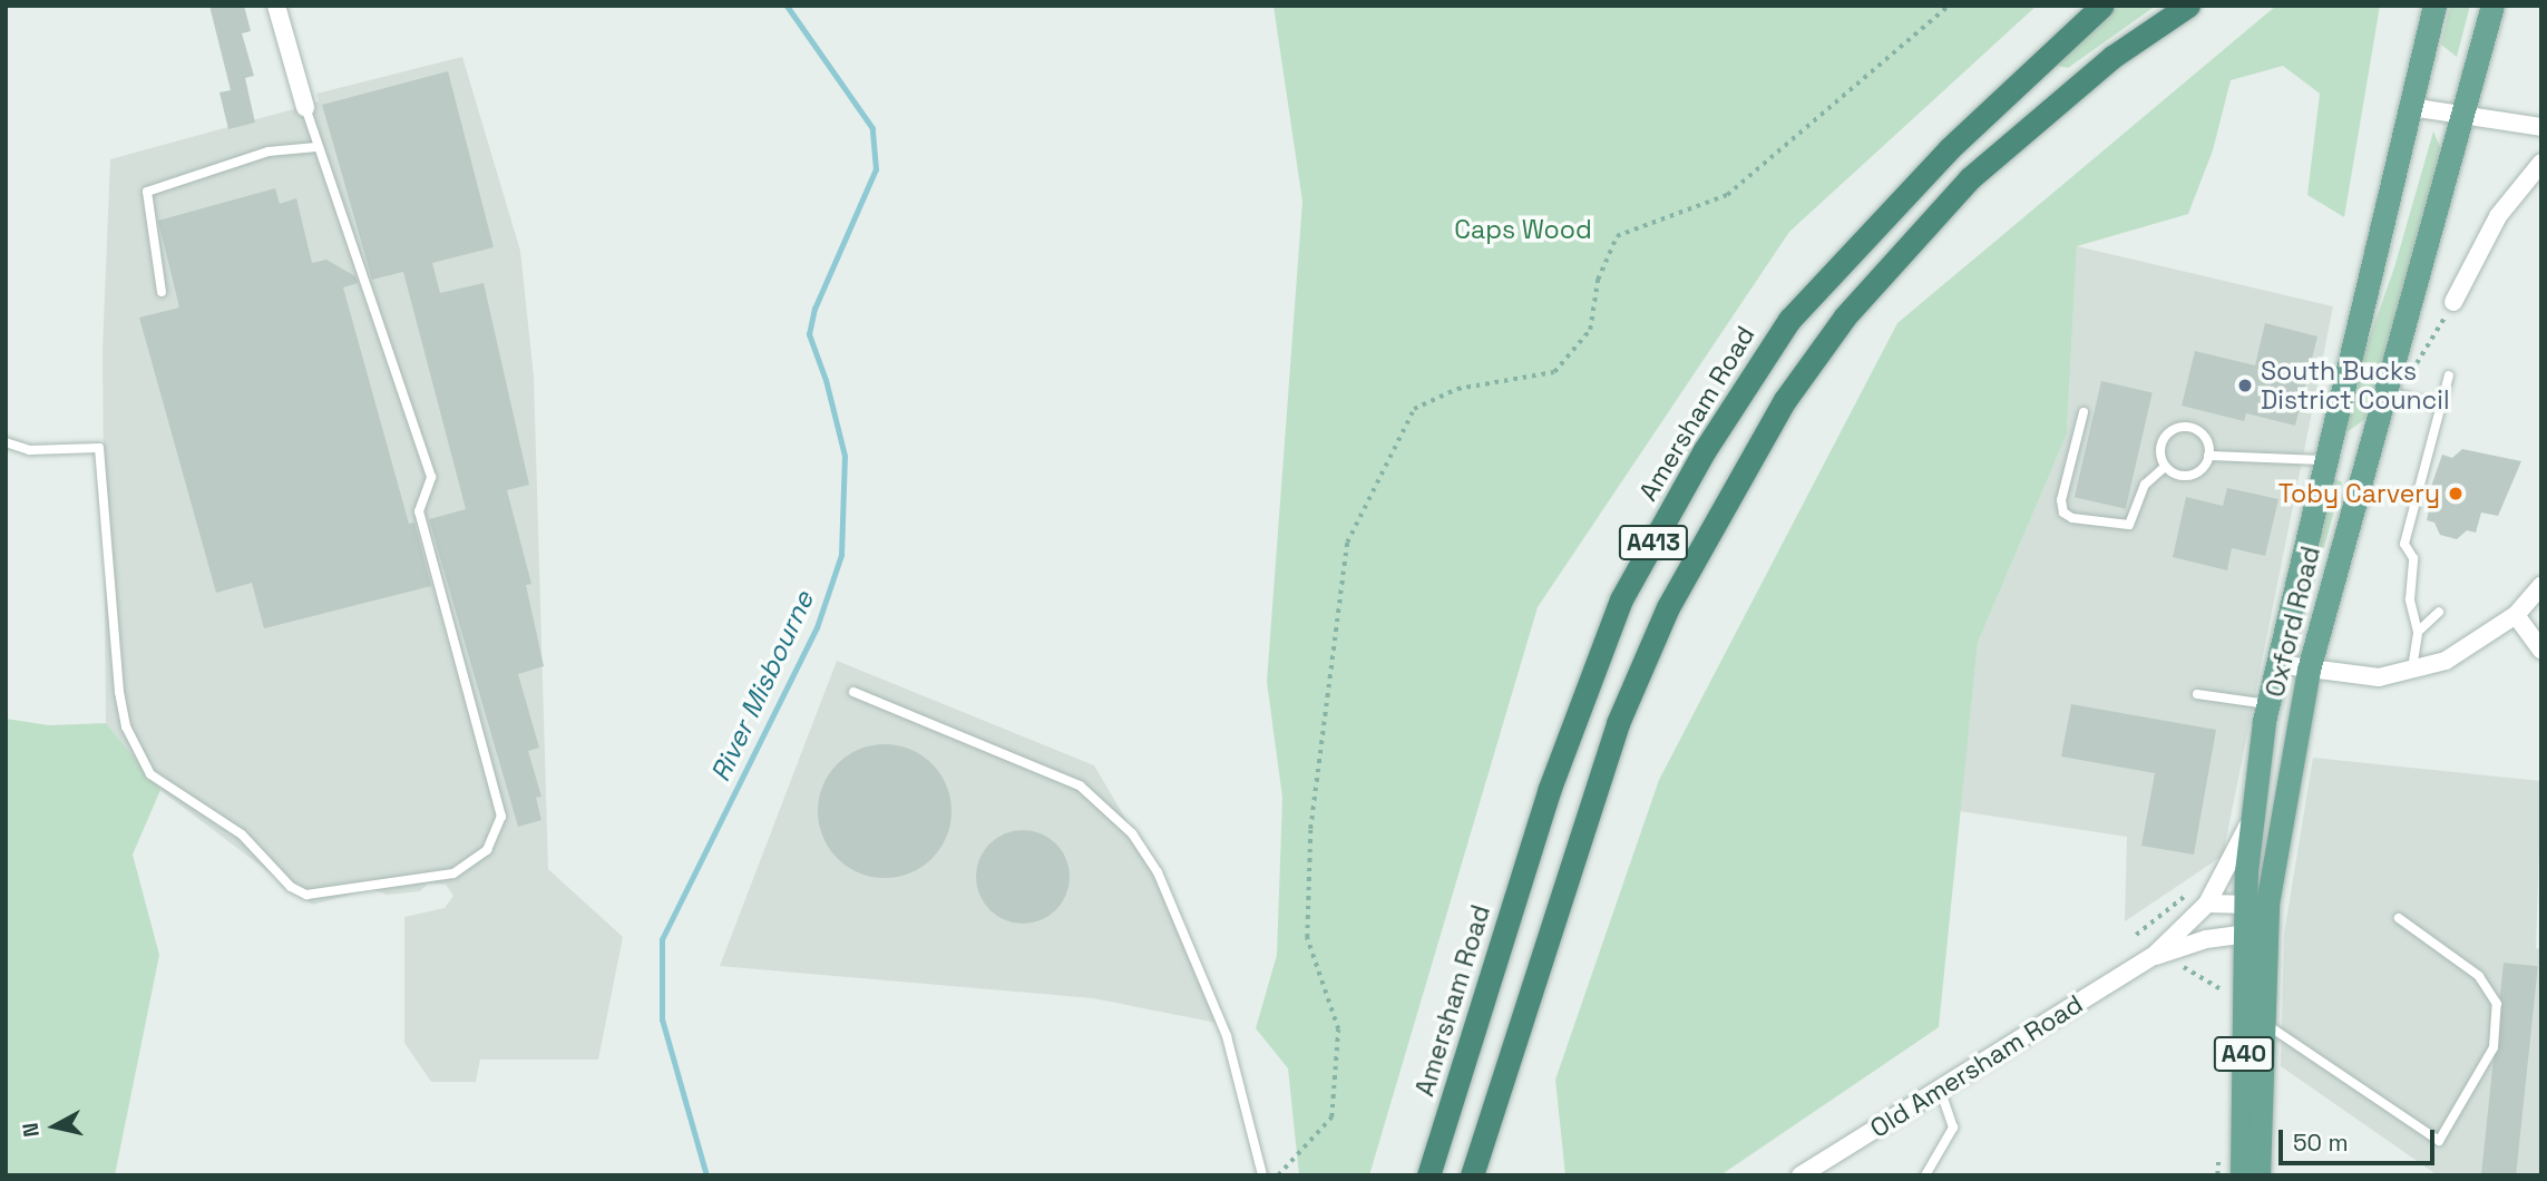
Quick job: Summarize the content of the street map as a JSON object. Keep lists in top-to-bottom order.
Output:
{
  "streets": {
    "highway": ["Amersham Road", "A413"],
    "main road": ["Oxford Road", "A40"],
    "street": ["Old Amersham Road"]
  },
  "crossings": [
    ["Oxford Road", "A40"],
    ["Oxford Road", "Old Amersham Road"],
    ["A40", "Old Amersham Road"]
  ],
  "water": ["River Misbourne"],
  "parks": ["Caps Wood"],
  "places": ["South Bucks District Council", "Toby Carvery"],
  "scale_bar": "50 m",
  "north": "left"
}
